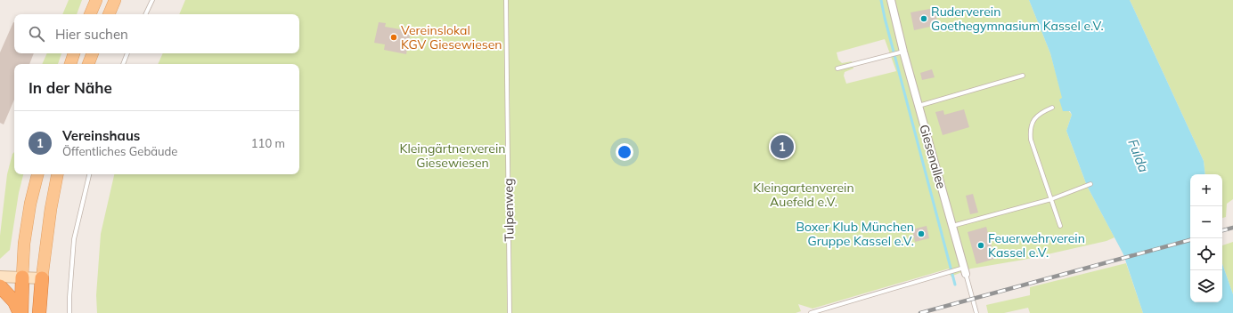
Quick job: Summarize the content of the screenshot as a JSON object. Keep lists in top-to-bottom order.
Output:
{
  "streets": {
    "street": ["Giesenallee"],
    "lane": ["Tulpenweg"]
  },
  "water": ["Fulda"],
  "parks": ["Kleingärtnerverein Giesewiesen", "Kleingartenverein Auefeld e.V."],
  "places": [
    "Ruderverein Goethegymnasium Kassel e.V.",
    "Vereinslokal KGV Giesewiesen",
    "Boxer Klub München Gruppe Kassel e.V.",
    "Feuerwehrverein Kassel e.V."
  ],
  "page": {
    "search": "Hier suchen",
    "heading": "In der Nähe",
    "list": [
      {
        "mark": "1",
        "name": "Vereinshaus",
        "note": "Öffentliches Gebäude",
        "value": "110 m"
      }
    ],
    "pins": "1",
    "map_buttons": ["+", "−"]
  }
}
